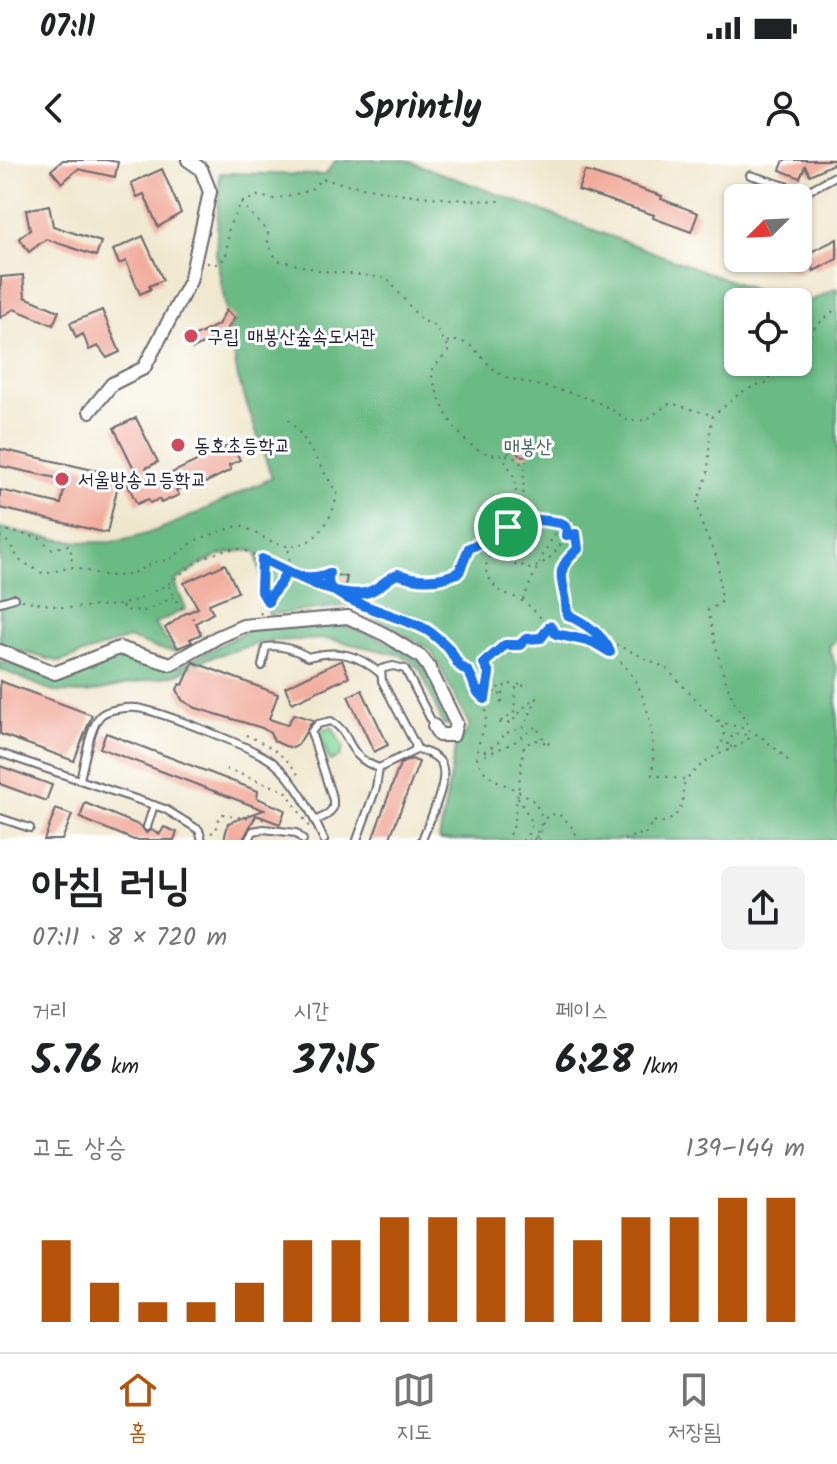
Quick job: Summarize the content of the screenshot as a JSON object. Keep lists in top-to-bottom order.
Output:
{
  "parks": ["매봉산"],
  "places": ["구립 매봉산숲속도서관", "동호초등학교", "서울방송고등학교"],
  "north": "bottom left",
  "page": {
    "status": "07:11",
    "header": "Sprintly",
    "heading": ["아침 러닝", "07:11 · 8 × 720 m"],
    "stats": [
      ["거리", "5.76 km"],
      ["시간", "37:15"],
      ["페이스", "6:28 /km"]
    ],
    "chart": ["고도 상승", "139–144 m"],
    "tabs": ["홈", "지도", "저장됨"]
  }
}
